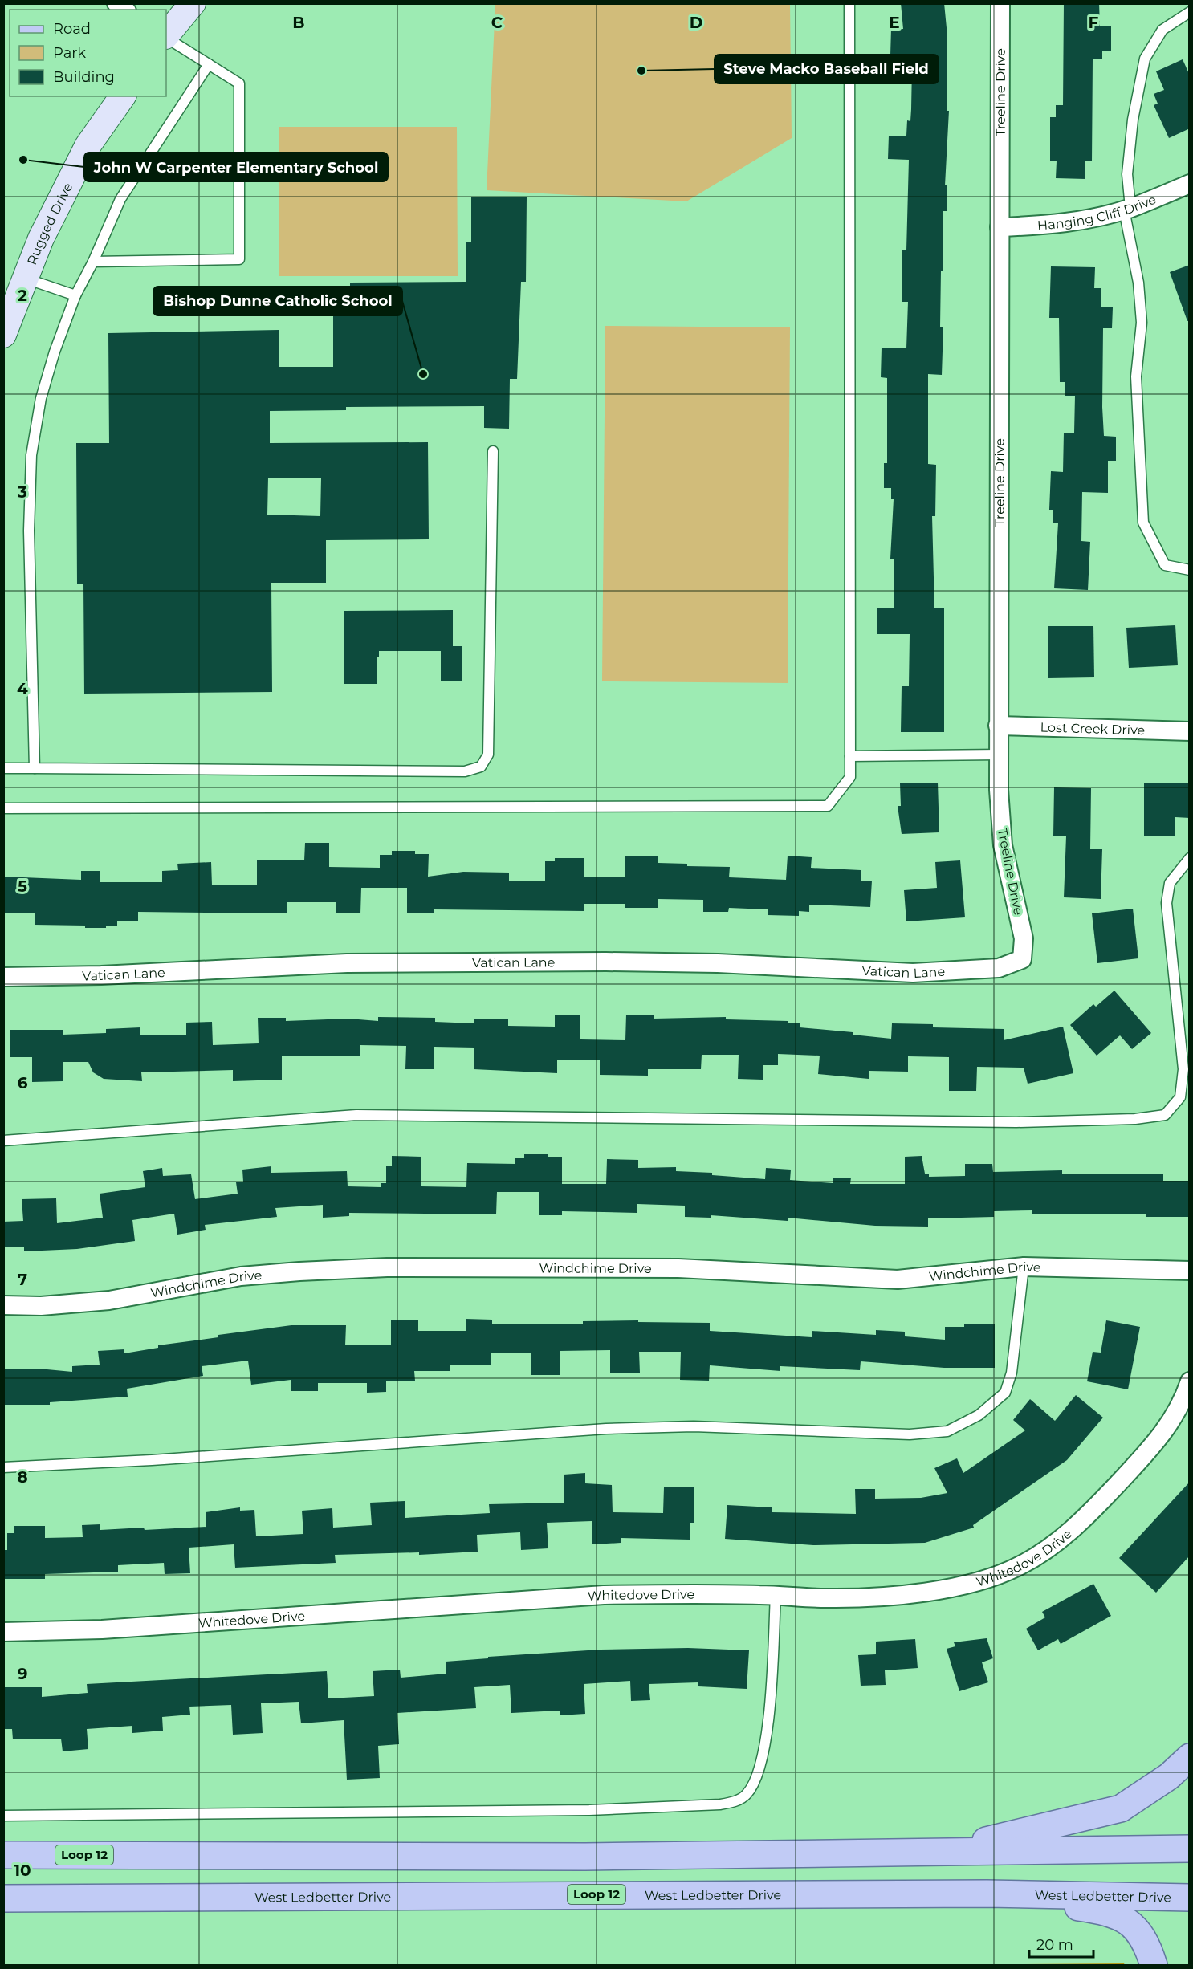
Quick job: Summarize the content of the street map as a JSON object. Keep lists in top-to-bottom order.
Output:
{
  "streets": {
    "main road": ["Loop 12", "West Ledbetter Drive"],
    "street": [
      "Treeline Drive",
      "Hanging Cliff Drive",
      "Rugged Drive",
      "Lost Creek Drive",
      "Vatican Lane",
      "Windchime Drive",
      "Whitedove Drive"
    ]
  },
  "crossings": [
    ["Treeline Drive", "Hanging Cliff Drive"],
    ["Treeline Drive", "Lost Creek Drive"],
    ["Treeline Drive", "Vatican Lane"]
  ],
  "places": ["Steve Macko Baseball Field", "John W Carpenter Elementary School", "Bishop Dunne Catholic School"],
  "legend": ["Road", "Park", "Building"],
  "scale_bar": "20 m",
  "grid": {
    "columns": [
      "B",
      "C",
      "D",
      "E",
      "F"
    ],
    "rows": [
      "2",
      "3",
      "4",
      "5",
      "6",
      "7",
      "8",
      "9",
      "10"
    ]
  }
}
